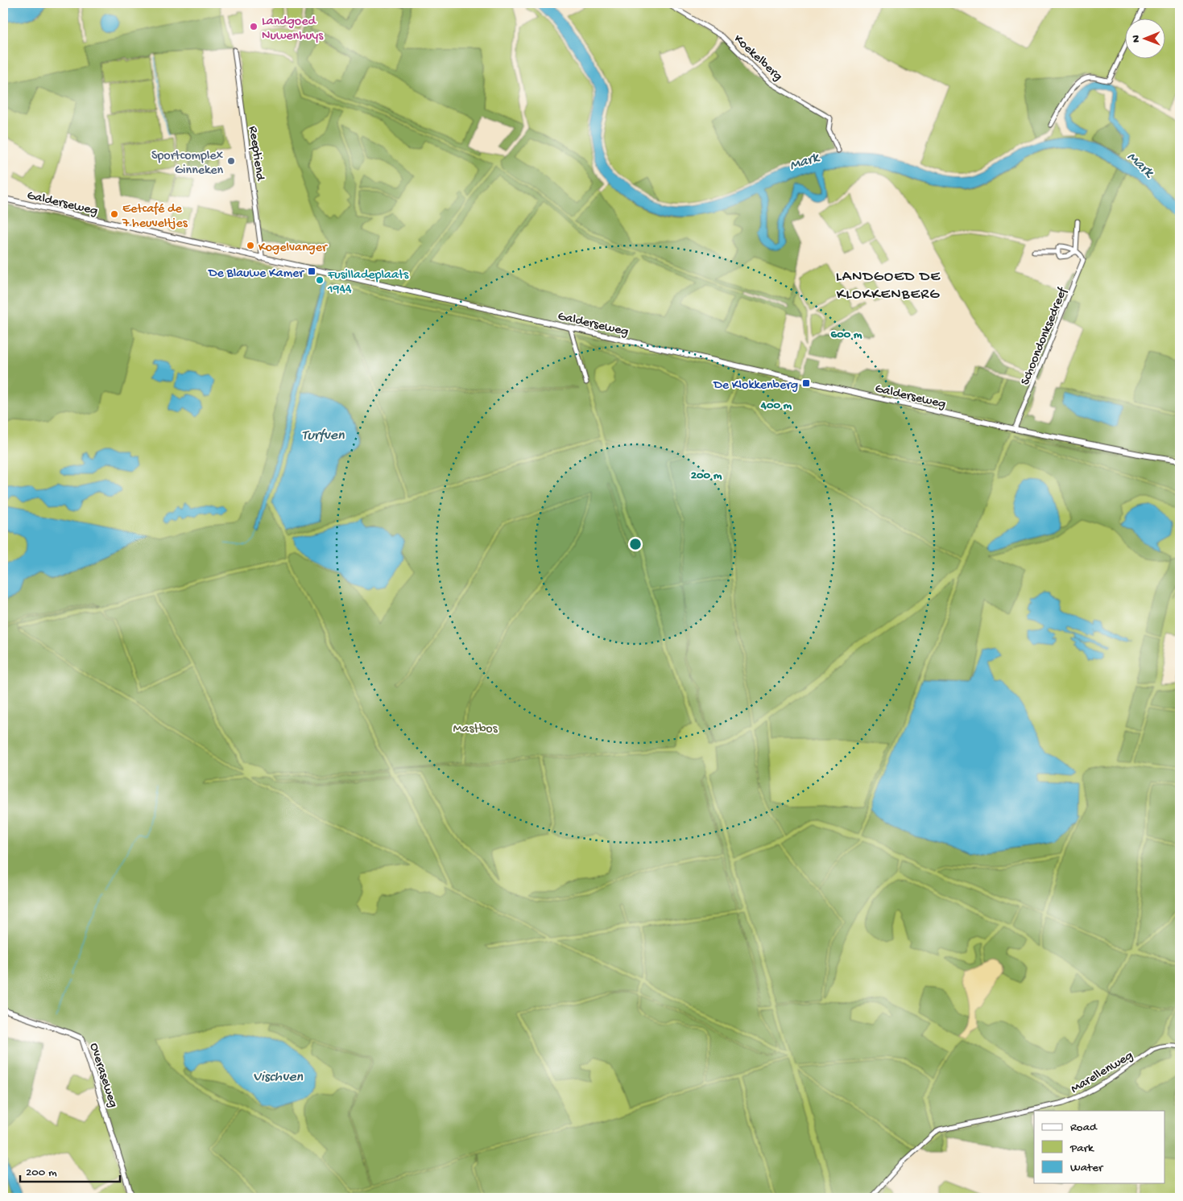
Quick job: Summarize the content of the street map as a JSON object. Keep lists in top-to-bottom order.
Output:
{
  "streets": {
    "street": [
      "Koekelberg",
      "Reeptiend",
      "Galderseweg",
      "Schoondonksedreef",
      "Marellenweg",
      "Overaseweg"
    ]
  },
  "crossings": [
    ["Reeptiend", "Galderseweg"],
    ["Galderseweg", "Schoondonksedreef"]
  ],
  "districts": ["LANDGOED DE KLOKKENBERG"],
  "water": ["Mark", "Turfven", "Vischven"],
  "parks": ["Mastbos"],
  "places": {
    "other": [
      "Landgoed Nuwenhuys",
      "Sportcomplex Ginneken",
      "Eetcafé de 7 heuveltjes",
      "Kogelvanger",
      "Fusilladeplaats 1944"
    ],
    "transit": ["De Blauwe Kamer", "De Klokkenberg"]
  },
  "legend": ["Road", "Park", "Water"],
  "scale_bar": "200 m",
  "north": "left",
  "rings": ["600 m", "400 m", "200 m"]
}
